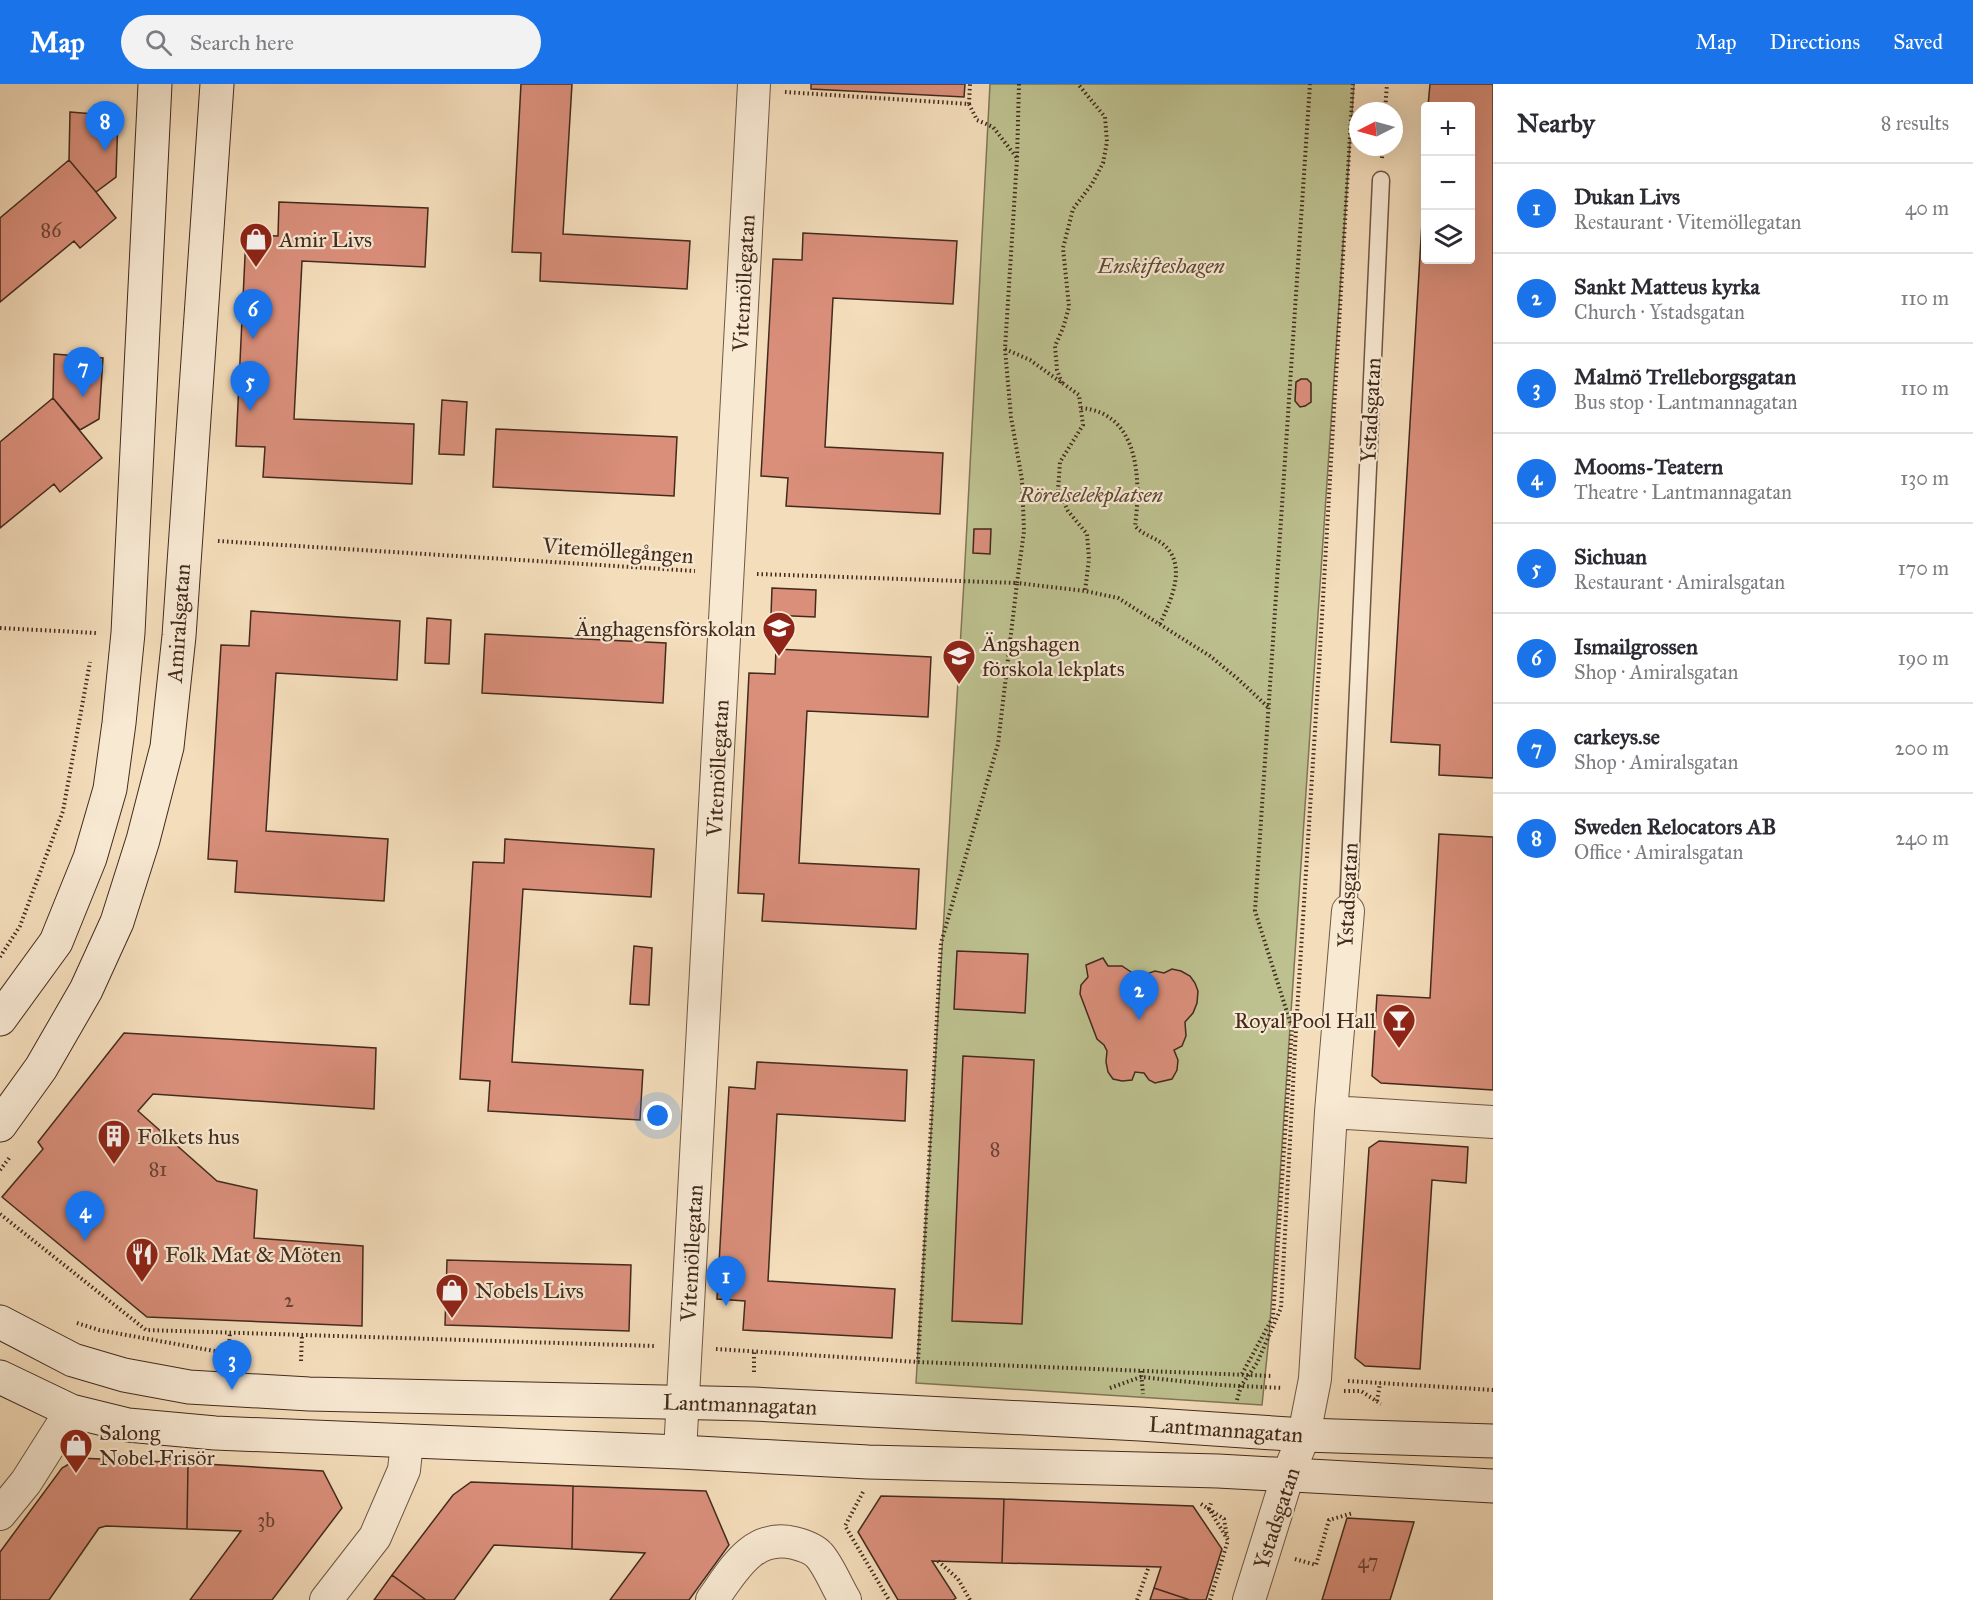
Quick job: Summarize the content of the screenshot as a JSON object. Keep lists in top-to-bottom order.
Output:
{
  "streets": {
    "street": [
      "Vitemöllegatan",
      "Ystadsgatan",
      "Amiralsgatan",
      "Lantmannagatan"
    ],
    "path": ["Vitemöllegången"]
  },
  "crossings": [
    ["Vitemöllegatan", "Vitemöllegången"],
    ["Vitemöllegatan", "Lantmannagatan"],
    ["Ystadsgatan", "Lantmannagatan"]
  ],
  "parks": ["Enskifteshagen", "Rörelselekplatsen"],
  "places": {
    "shop": ["Amir Livs", "Nobels Livs", "Salong Nobel Frisör"],
    "school or university": ["Änghagensförskolan", "Ängshagen förskola lekplats"],
    "bar": ["Royal Pool Hall"],
    "building": ["Folkets hus"],
    "restaurant": ["Folk Mat & Möten"]
  },
  "house_numbers": [
    "86",
    "8",
    "81",
    "2",
    "3b",
    "47"
  ],
  "north": "left",
  "page": {
    "header": "Map",
    "search": "Search here",
    "nav": ["Map", "Directions", "Saved"],
    "heading": ["Nearby", "8 results"],
    "pins": [
      "8",
      "6",
      "7",
      "5",
      "2",
      "4",
      "1",
      "3"
    ],
    "map_buttons": ["+", "−"],
    "list": [
      {
        "mark": "1",
        "name": "Dukan Livs",
        "note": "Restaurant · Vitemöllegatan",
        "value": "40 m"
      },
      {
        "mark": "2",
        "name": "Sankt Matteus kyrka",
        "note": "Church · Ystadsgatan",
        "value": "110 m"
      },
      {
        "mark": "3",
        "name": "Malmö Trelleborgsgatan",
        "note": "Bus stop · Lantmannagatan",
        "value": "110 m"
      },
      {
        "mark": "4",
        "name": "Mooms-Teatern",
        "note": "Theatre · Lantmannagatan",
        "value": "130 m"
      },
      {
        "mark": "5",
        "name": "Sichuan",
        "note": "Restaurant · Amiralsgatan",
        "value": "170 m"
      },
      {
        "mark": "6",
        "name": "Ismailgrossen",
        "note": "Shop · Amiralsgatan",
        "value": "190 m"
      },
      {
        "mark": "7",
        "name": "carkeys.se",
        "note": "Shop · Amiralsgatan",
        "value": "200 m"
      },
      {
        "mark": "8",
        "name": "Sweden Relocators AB",
        "note": "Office · Amiralsgatan",
        "value": "240 m"
      }
    ]
  }
}
